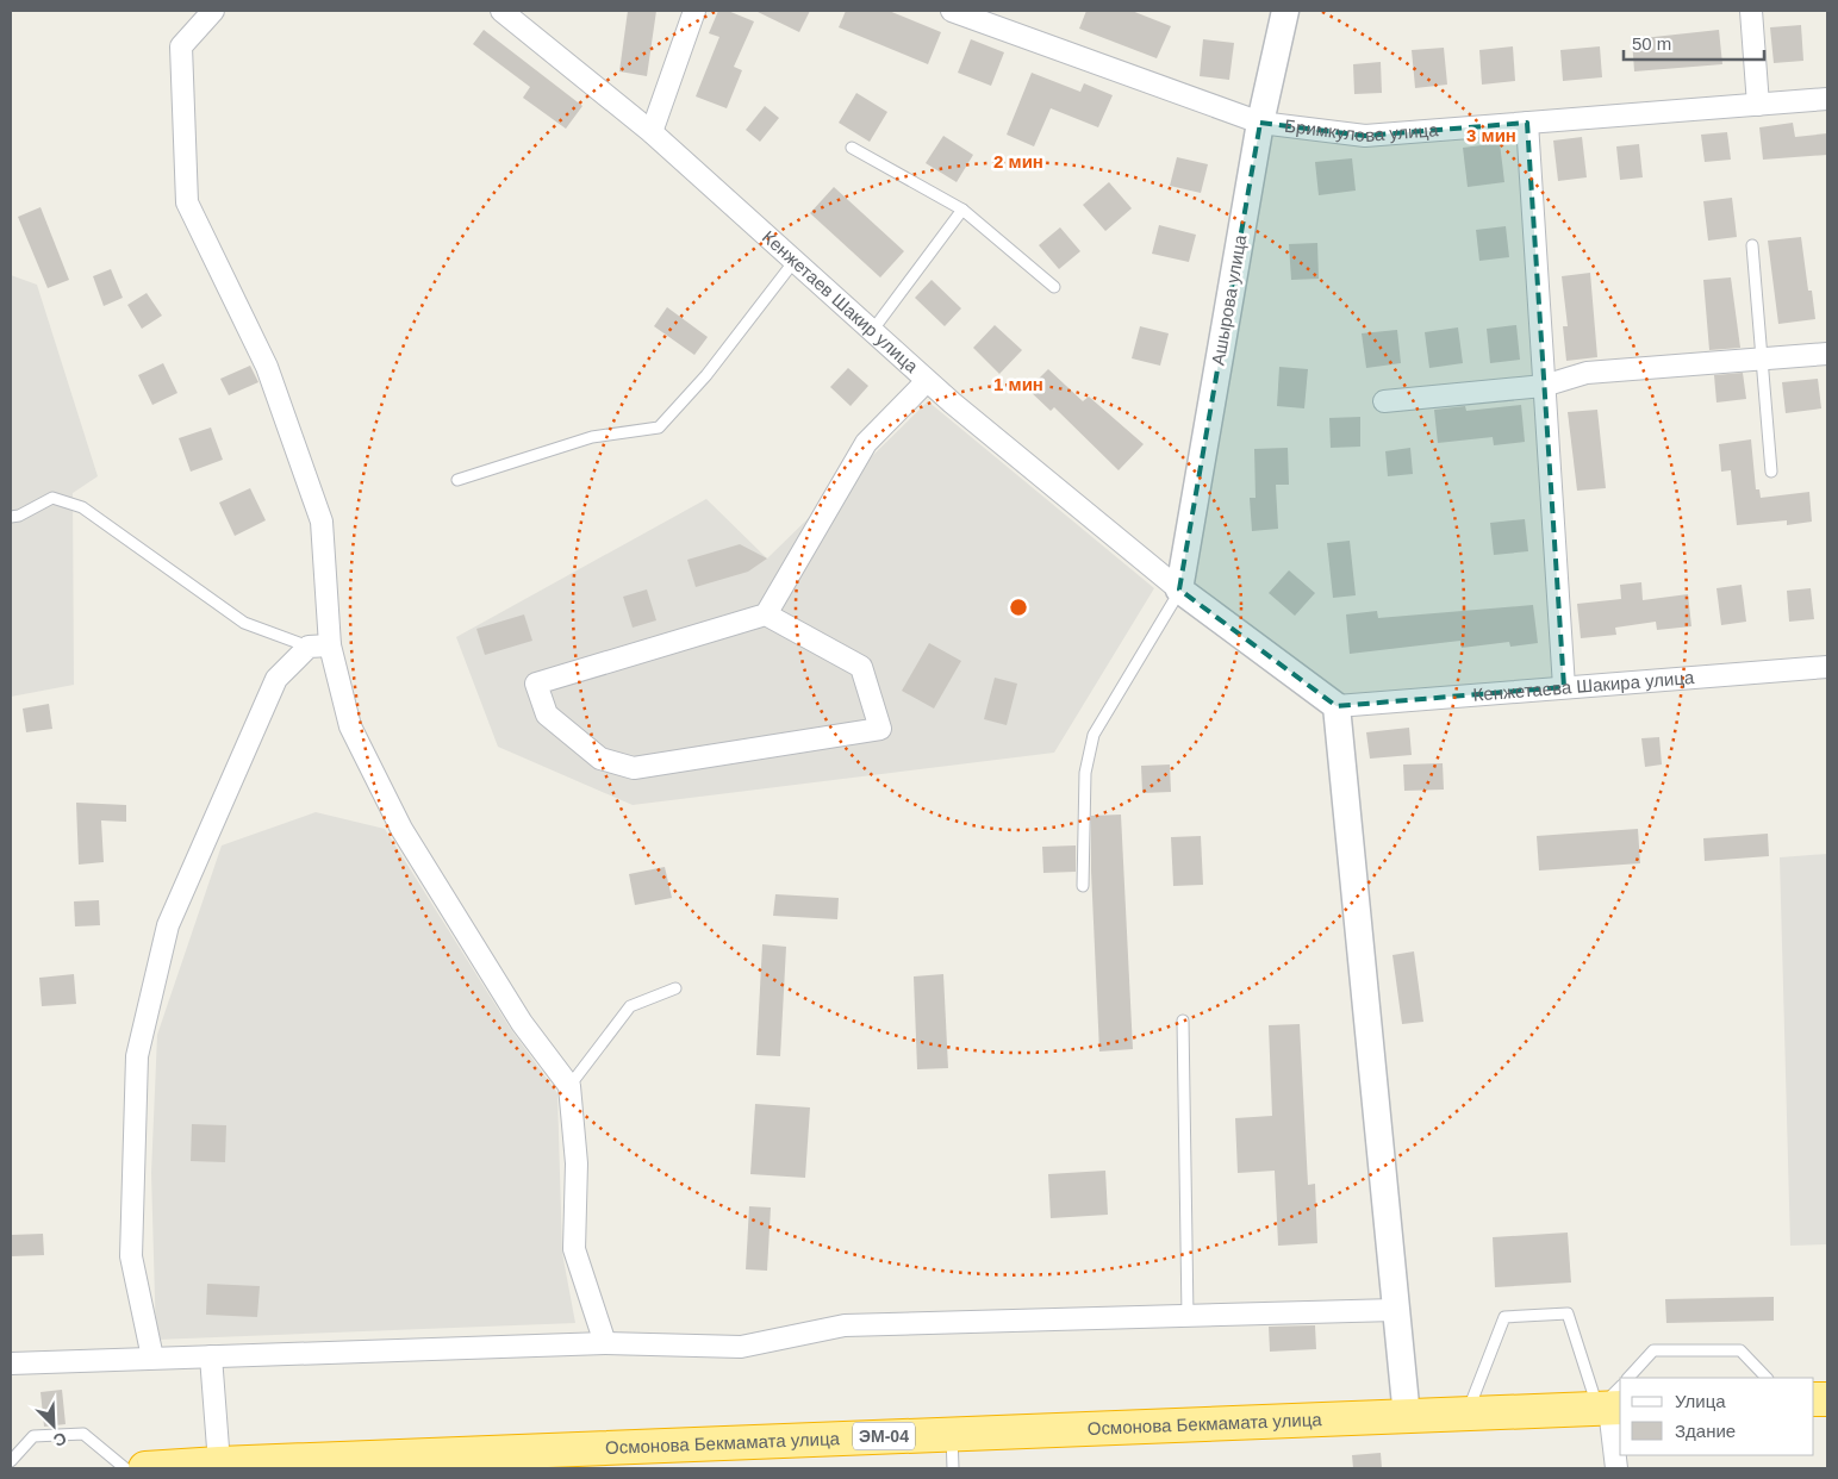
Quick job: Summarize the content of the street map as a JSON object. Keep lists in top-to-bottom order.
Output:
{
  "streets": {
    "highway": ["Осмонова Бекмамата улица", "ЭМ-04"],
    "street": [
      "Бримкулова улица",
      "Ашырова улица",
      "Кенжетаев Шакир улица",
      "Кенжетаева Шакира улица"
    ]
  },
  "crossings": [
    ["Бримкулова улица", "Ашырова улица"],
    ["Ашырова улица", "Кенжетаев Шакир улица"]
  ],
  "legend": ["Улица", "Здание"],
  "scale_bar": "50 m",
  "north": "bottom right",
  "rings": ["3 мин", "2 мин", "1 мин"]
}
